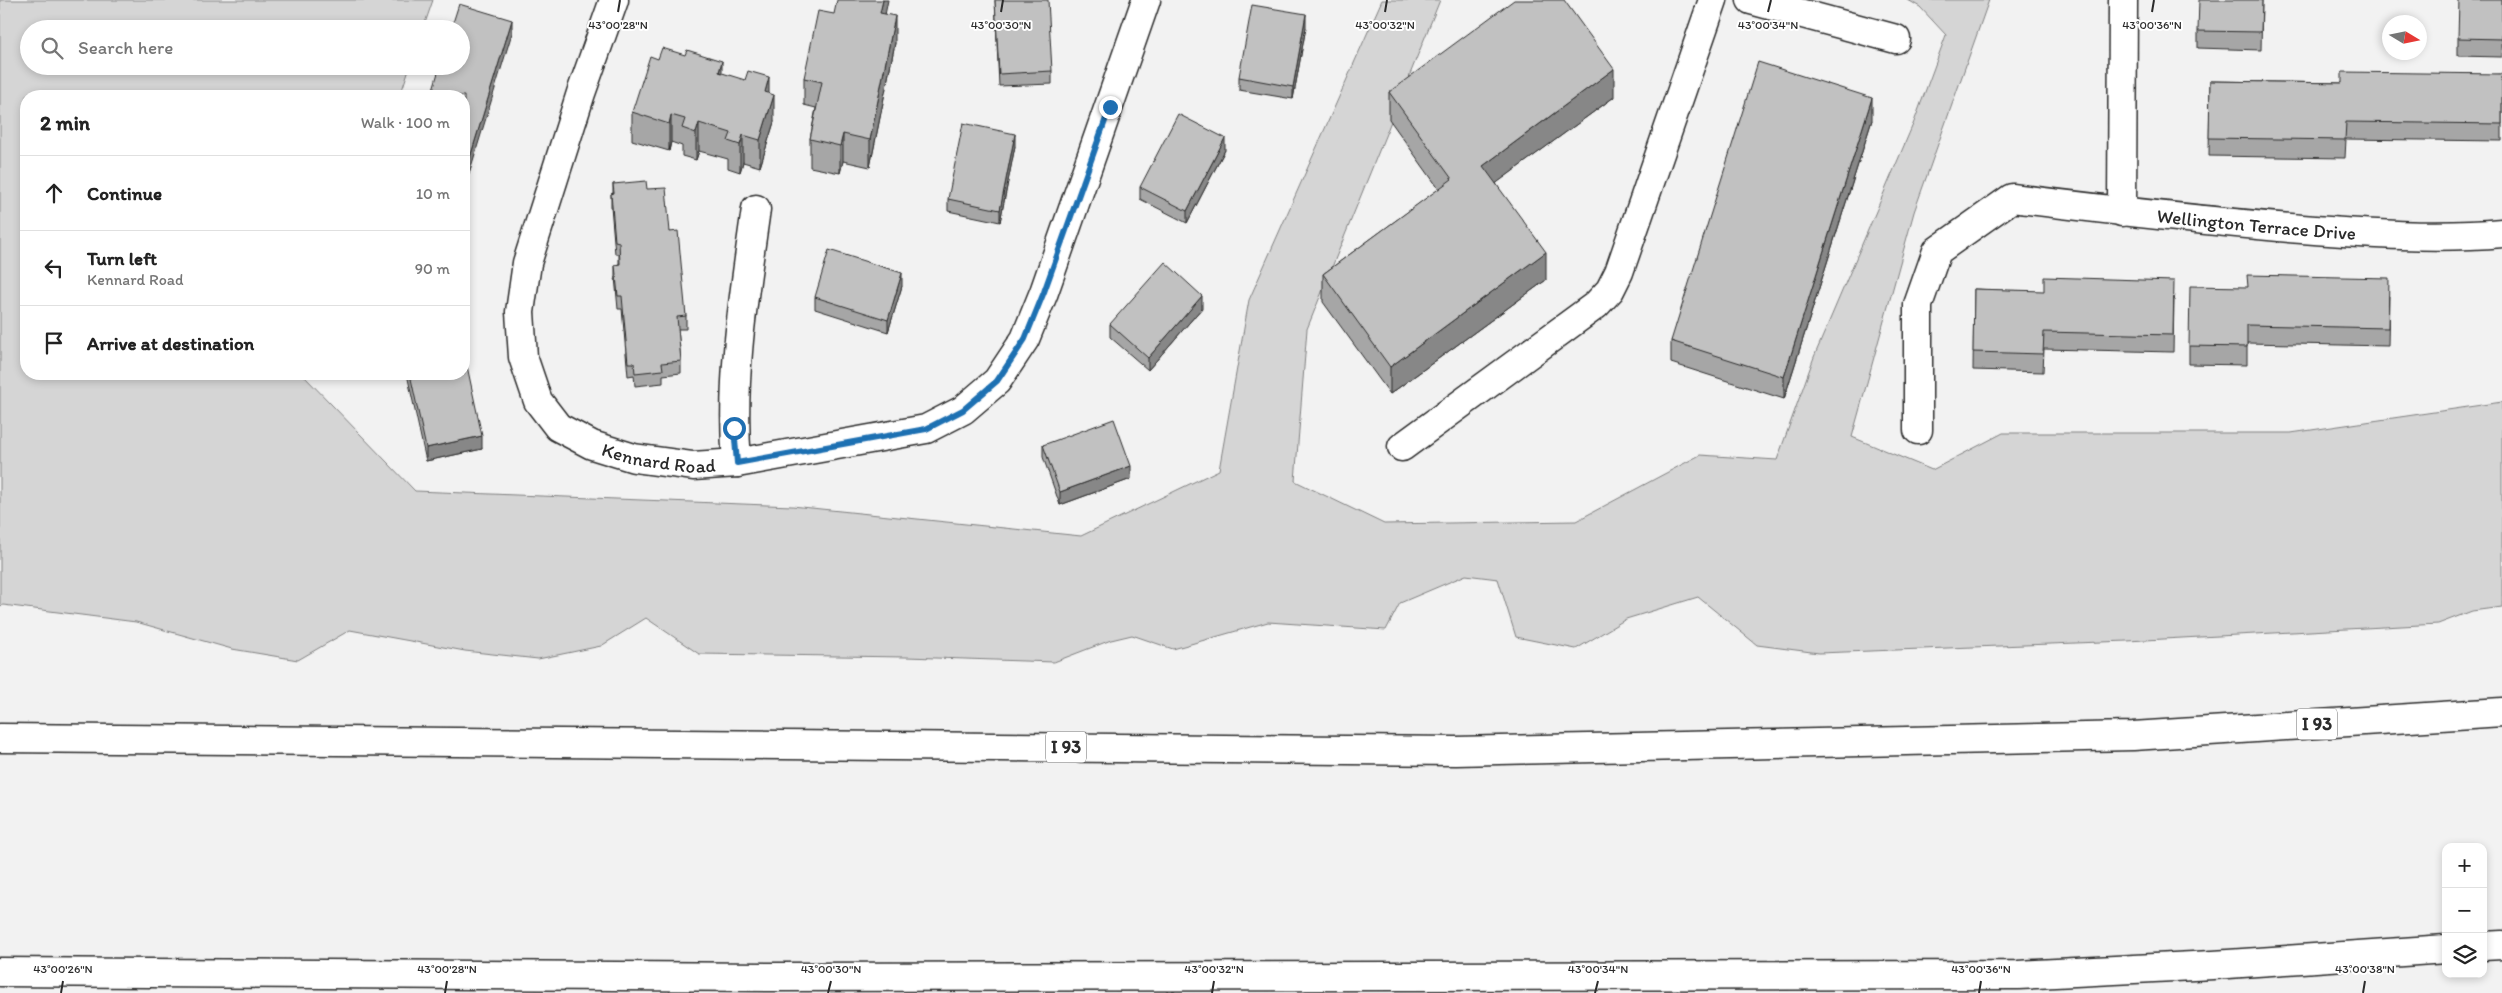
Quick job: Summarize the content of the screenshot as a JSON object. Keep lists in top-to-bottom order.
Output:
{
  "streets": {
    "main road": ["Wellington Terrace Drive", "Kennard Road", "I 93"]
  },
  "north": "right",
  "page": {
    "search": "Search here",
    "heading": ["2 min", "Walk · 100 m"],
    "list": [
      ["Continue", "10 m"],
      ["Turn left", "Kennard Road", "90 m"],
      "Arrive at destination"
    ],
    "map_buttons": ["+", "−"]
  },
  "coordinates": [
    "43°00'28\"N",
    "43°00'30\"N",
    "43°00'32\"N",
    "43°00'34\"N",
    "43°00'36\"N",
    "43°00'26\"N",
    "43°00'38\"N"
  ]
}
